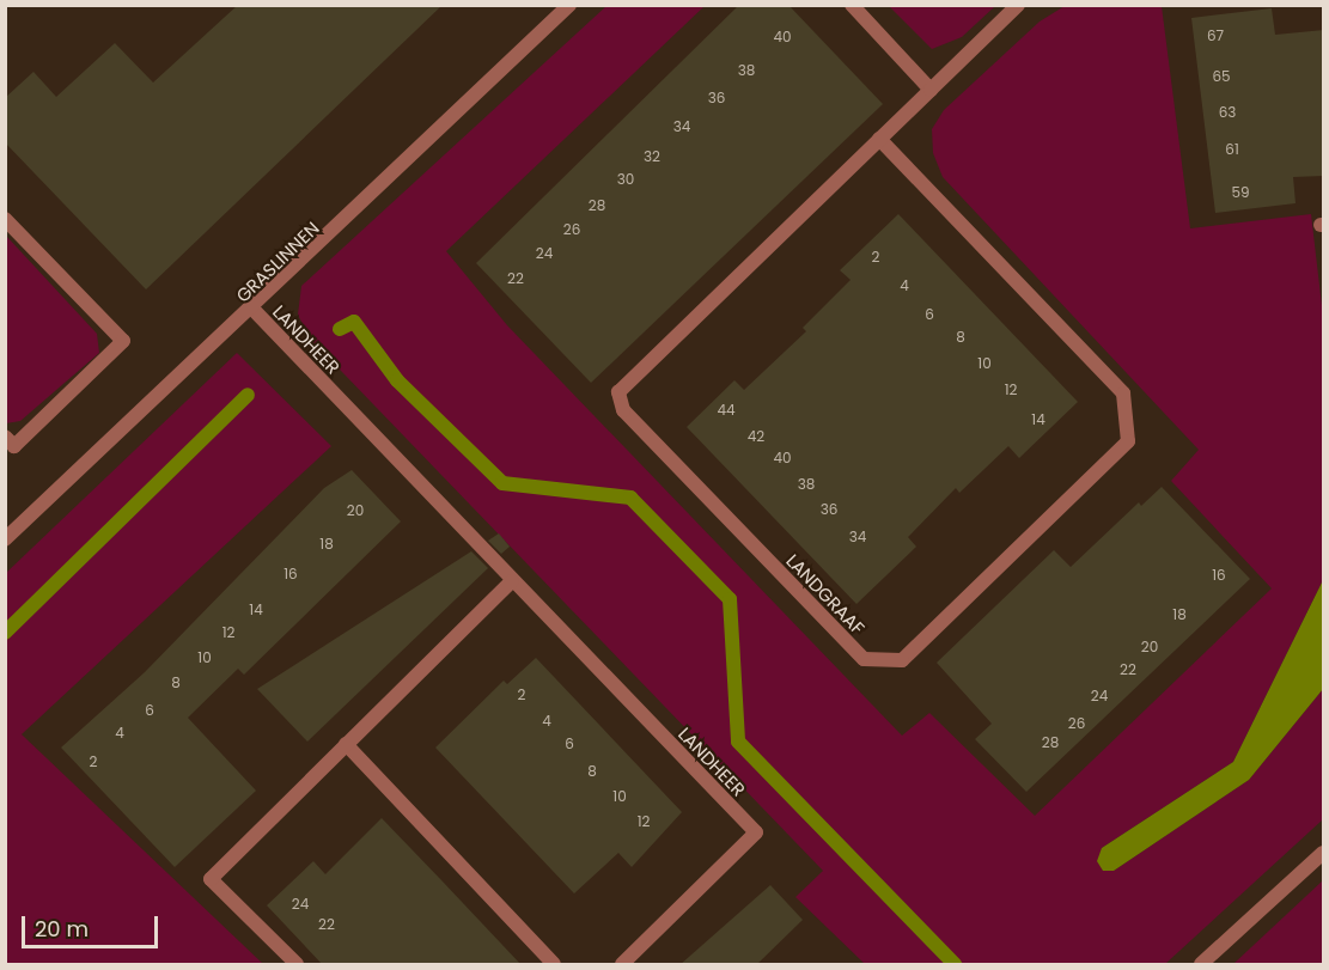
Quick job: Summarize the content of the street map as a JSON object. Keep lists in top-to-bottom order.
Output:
{
  "streets": {
    "street": ["GRASLINNEN", "LANDHEER", "LANDGRAAF"]
  },
  "crossings": [
    ["GRASLINNEN", "LANDHEER"]
  ],
  "house_numbers": [
    "67",
    "40",
    "38",
    "65",
    "36",
    "63",
    "34",
    "61",
    "32",
    "30",
    "59",
    "28",
    "26",
    "24",
    "2",
    "22",
    "4",
    "6",
    "8",
    "10",
    "12",
    "44",
    "14",
    "42",
    "40",
    "38",
    "36",
    "20",
    "34",
    "18",
    "16",
    "16",
    "14",
    "18",
    "12",
    "20",
    "10",
    "22",
    "8",
    "2",
    "24",
    "6",
    "4",
    "26",
    "4",
    "28",
    "6",
    "2",
    "8",
    "10",
    "12",
    "24",
    "22"
  ],
  "scale_bar": "20 m"
}
